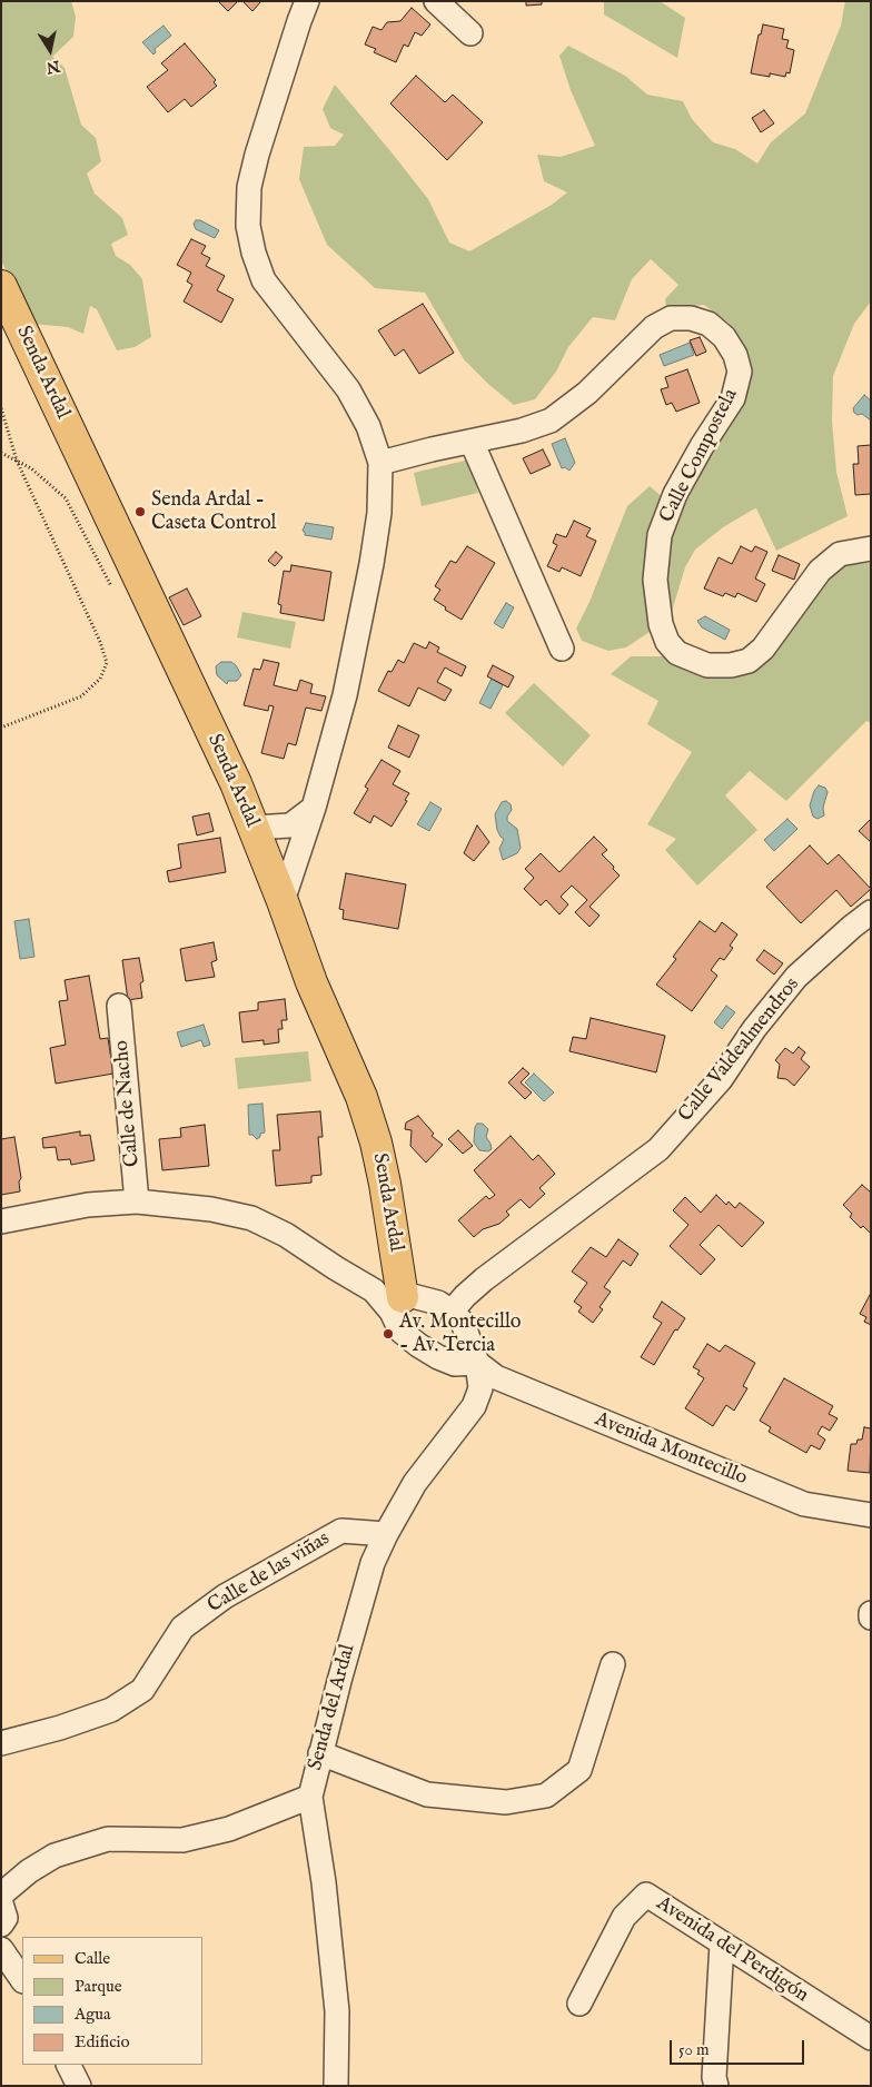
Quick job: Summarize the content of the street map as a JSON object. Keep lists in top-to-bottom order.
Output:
{
  "streets": {
    "main road": ["Senda Ardal"],
    "street": [
      "Calle Compostela",
      "Calle Valdealmendros",
      "Calle de Nacho",
      "Avenida Montecillo",
      "Calle de las viñas",
      "Senda del Ardal",
      "Avenida del Perdigón"
    ]
  },
  "crossings": [
    ["Calle Valdealmendros", "Senda del Ardal"],
    ["Avenida Montecillo", "Senda del Ardal"],
    ["Calle de las viñas", "Senda del Ardal"]
  ],
  "places": ["Senda Ardal - Caseta Control", "Av. Montecillo - Av. Tercia"],
  "legend": [
    "Calle",
    "Parque",
    "Agua",
    "Edificio"
  ],
  "scale_bar": "50 m",
  "north": "bottom"
}
